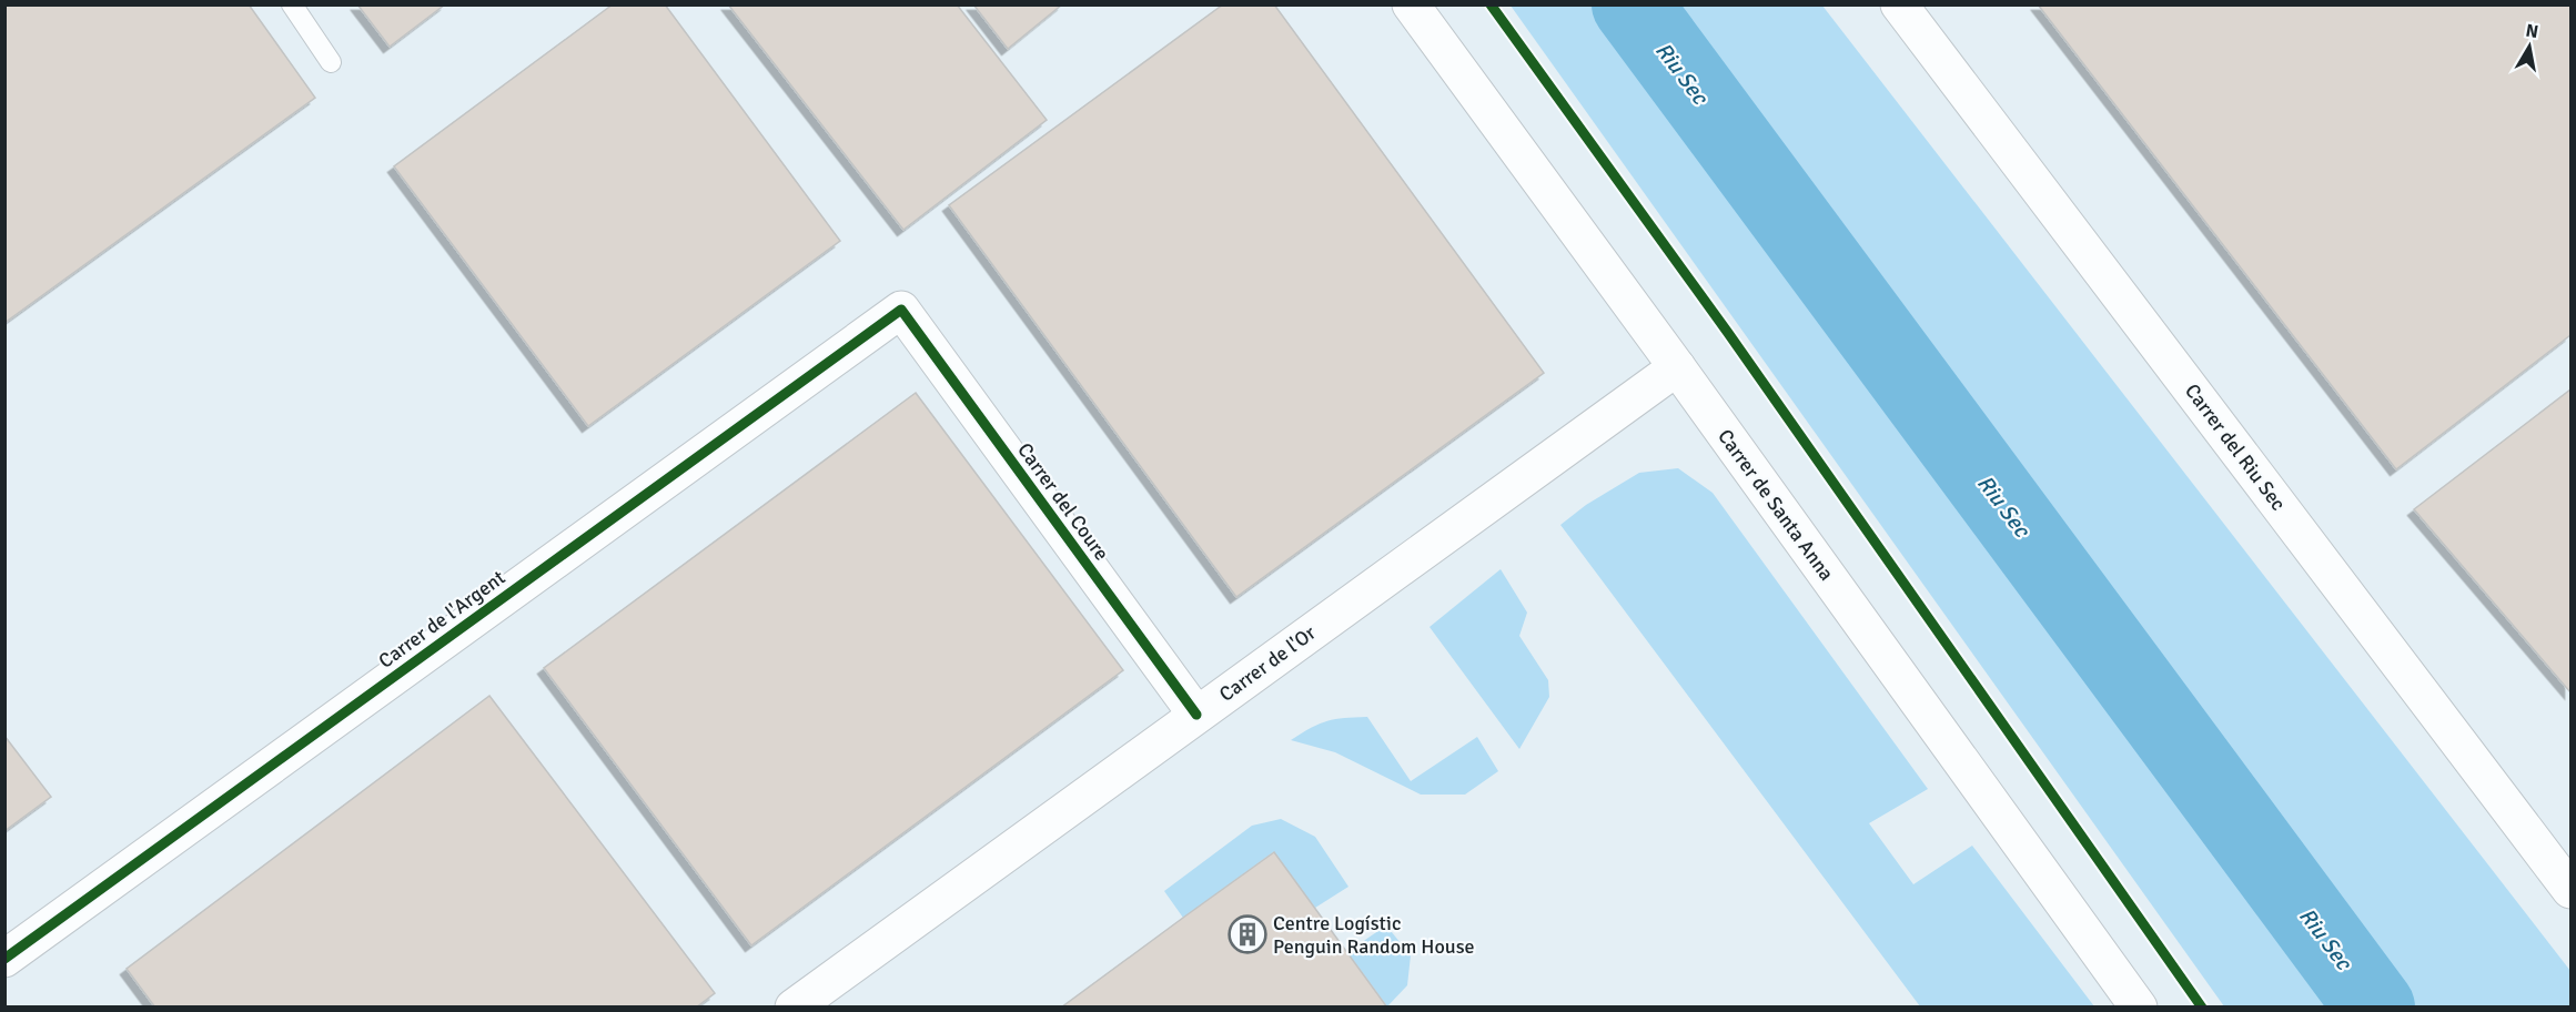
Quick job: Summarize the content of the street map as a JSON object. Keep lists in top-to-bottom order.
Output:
{
  "streets": {
    "street": [
      "Carrer del Riu Sec",
      "Carrer del Coure",
      "Carrer de Santa Anna",
      "Carrer de l'Argent",
      "Carrer de l'Or"
    ]
  },
  "crossings": [
    ["Carrer del Coure", "Carrer de l'Argent"],
    ["Carrer del Coure", "Carrer de l'Or"],
    ["Carrer de Santa Anna", "Carrer de l'Or"]
  ],
  "water": ["Riu Sec"],
  "places": {
    "building": ["Centre Logístic Penguin Random House"]
  },
  "north": "top"
}
